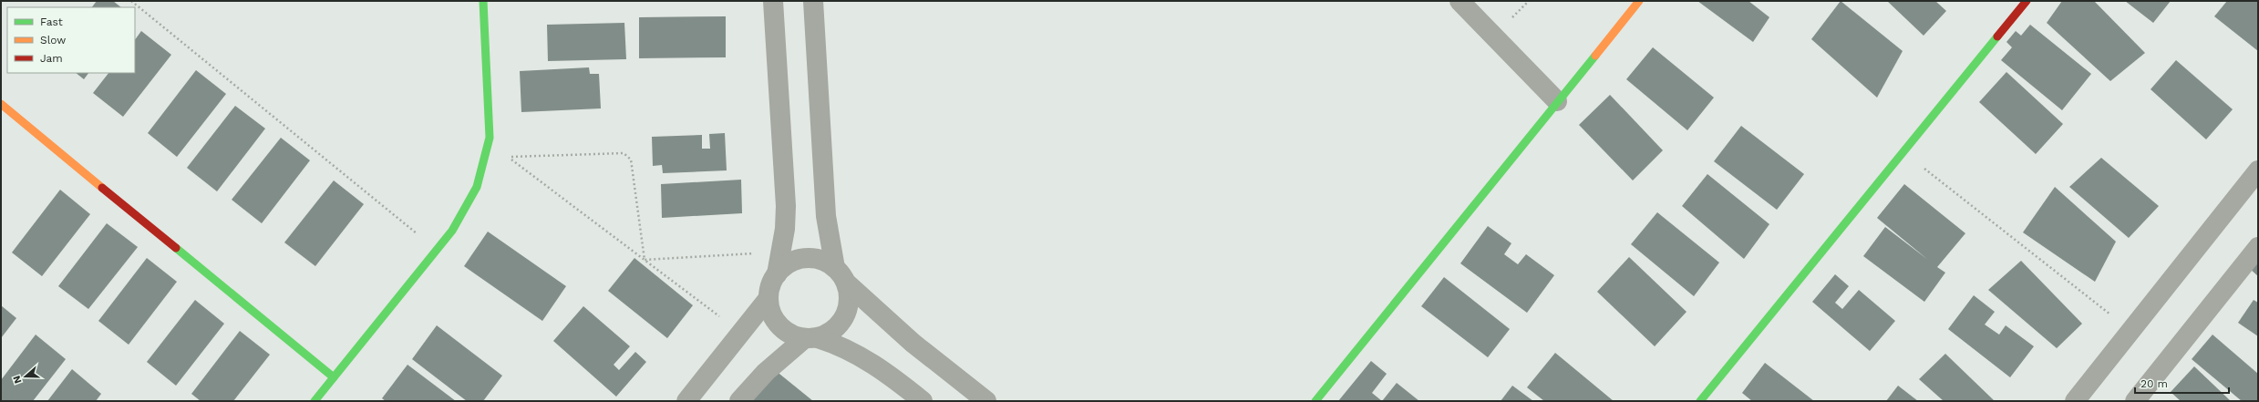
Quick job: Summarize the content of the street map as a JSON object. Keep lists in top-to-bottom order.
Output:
{
  "legend": ["Fast", "Slow", "Jam"],
  "scale_bar": "20 m",
  "north": "left"
}
